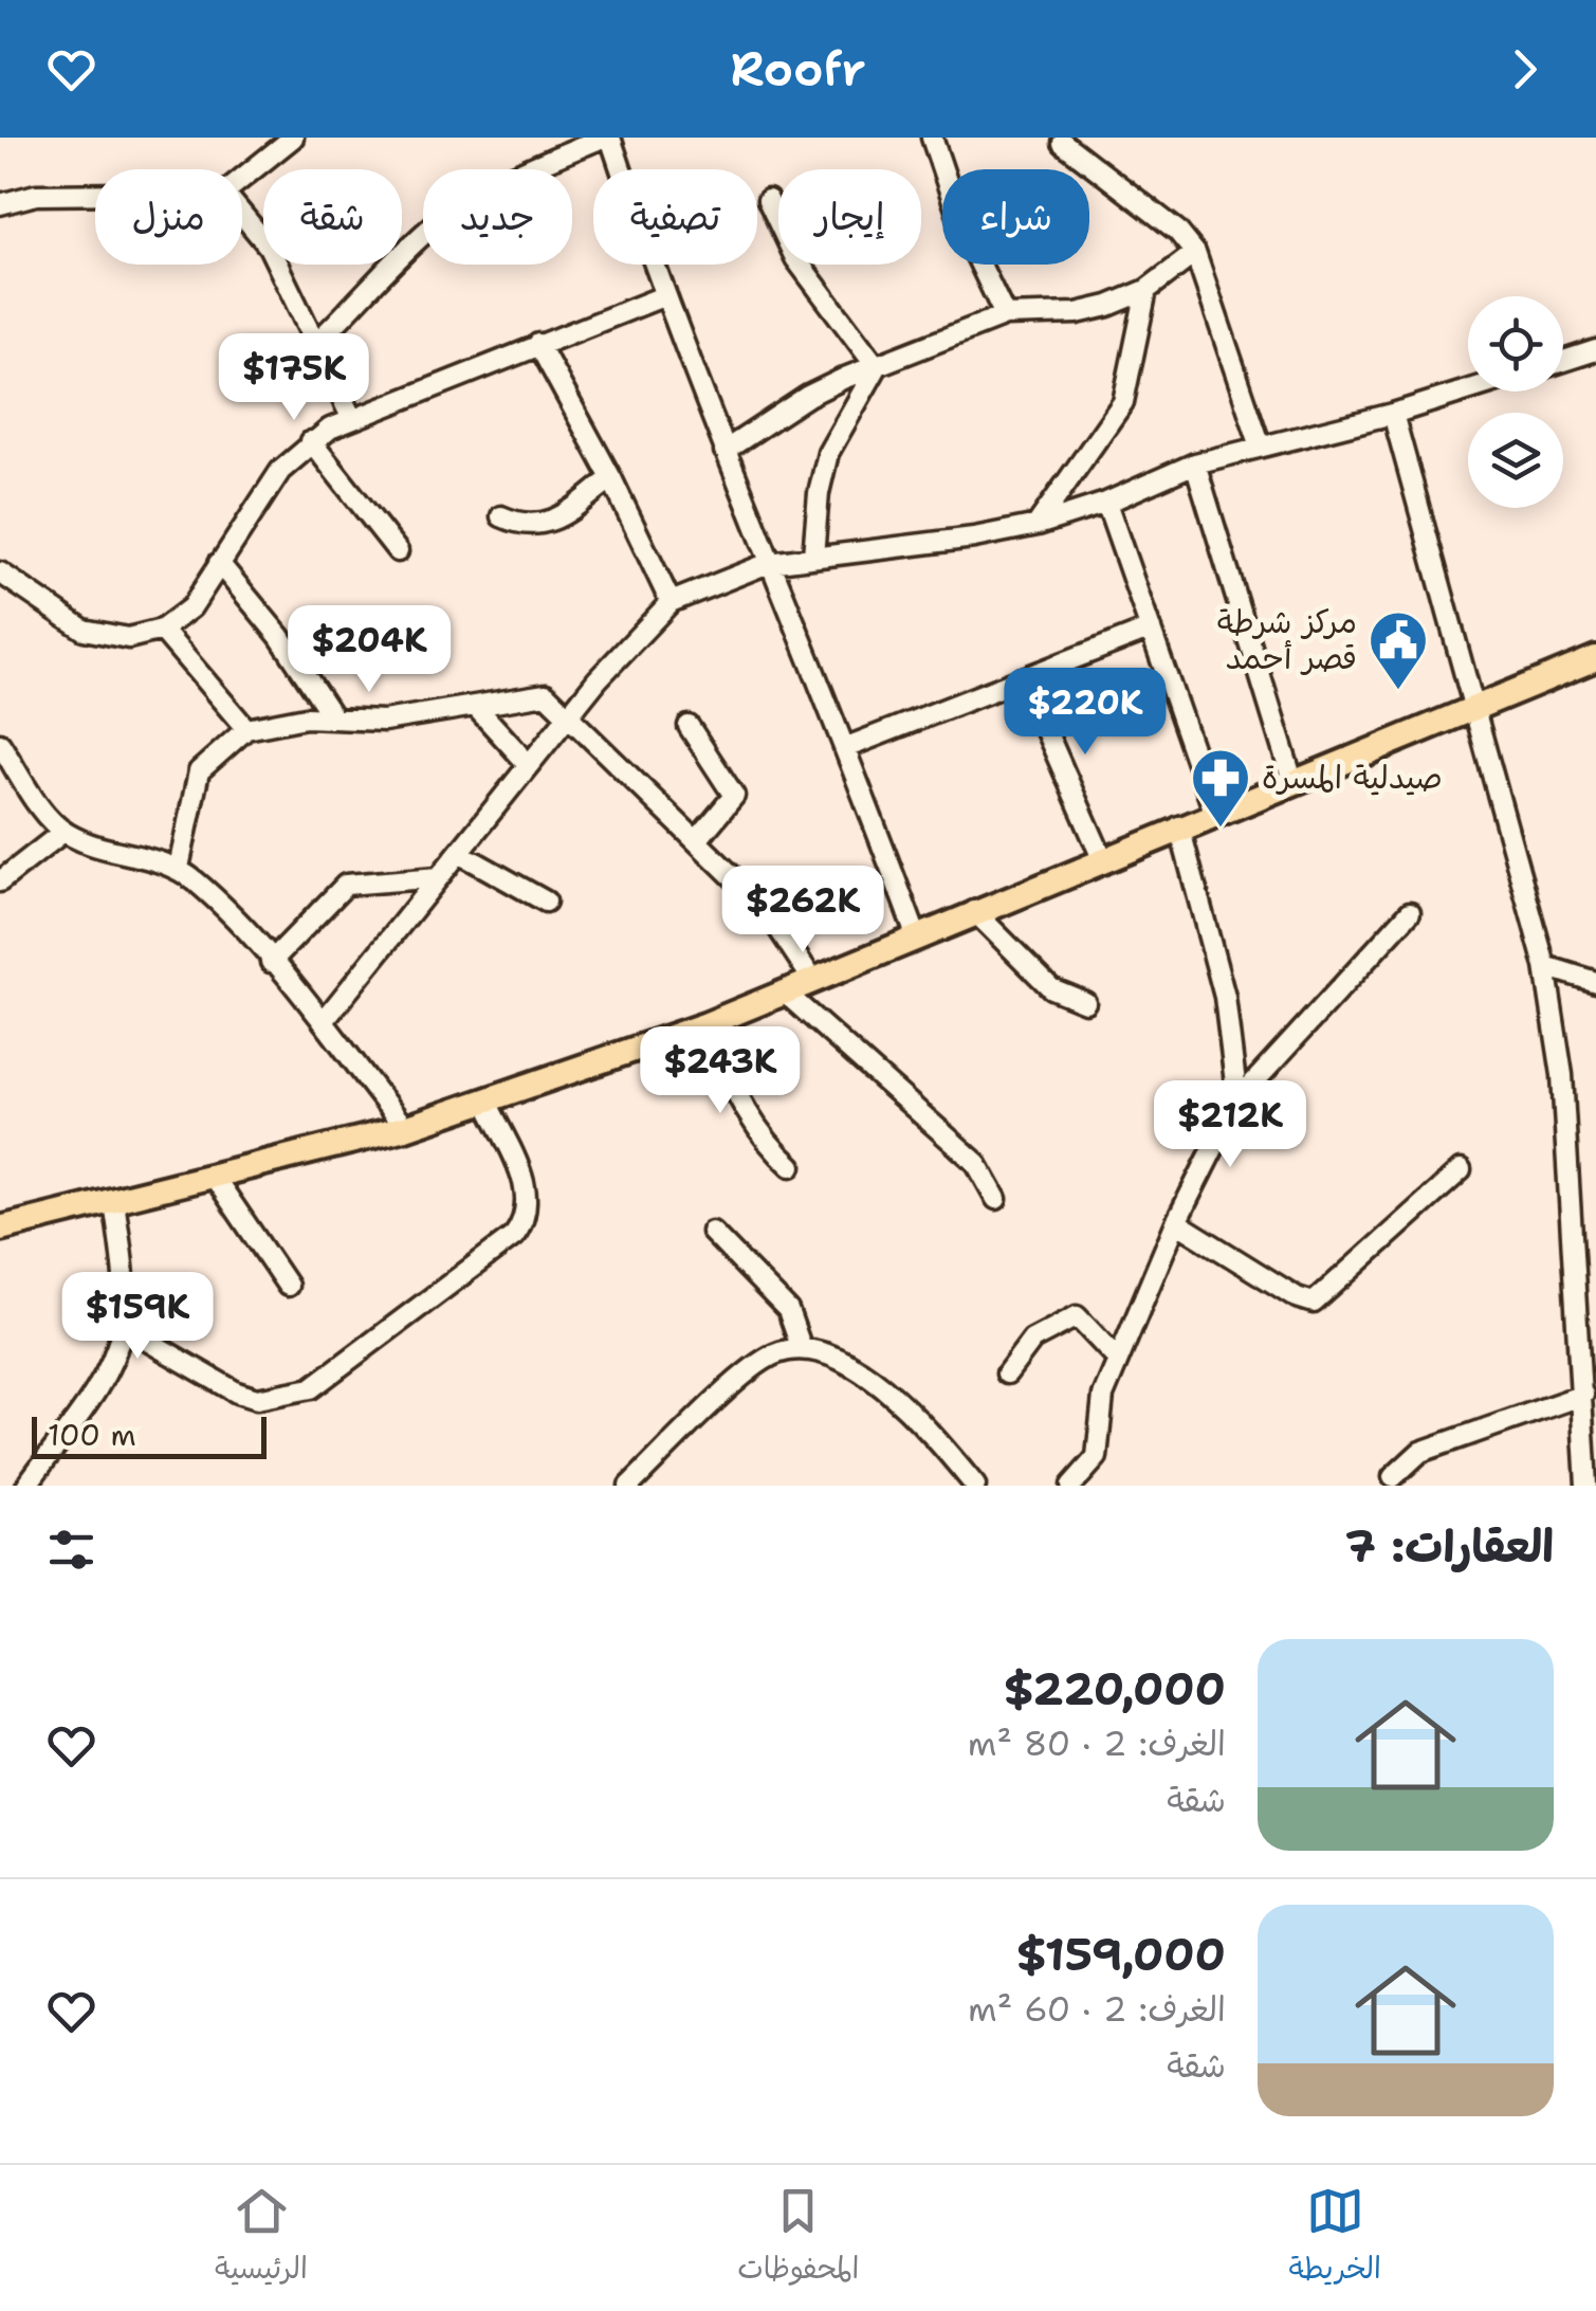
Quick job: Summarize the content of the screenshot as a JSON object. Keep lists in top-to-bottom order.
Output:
{
  "places": {
    "public building": ["مركز شرطة قصر أحمد"],
    "pharmacy": ["صيدلية المسرة"]
  },
  "scale_bar": "100 m",
  "page": {
    "header": "Roofr",
    "chip": [
      "شراء",
      "إيجار",
      "تصفية",
      "جديد",
      "شقة",
      "منزل"
    ],
    "price": [
      "$175K",
      "$204K",
      "$220K",
      "$262K",
      "$243K",
      "$212K",
      "$159K"
    ],
    "scale": "100 m",
    "heading": "العقارات: 7",
    "list": [
      {
        "name": "$220,000",
        "note": "الغرف: 2 · 80 m² · شقة"
      },
      {
        "name": "$159,000",
        "note": "الغرف: 2 · 60 m² · شقة"
      }
    ],
    "tabs": ["الخريطة", "المحفوظات", "الرئيسية"]
  }
}
